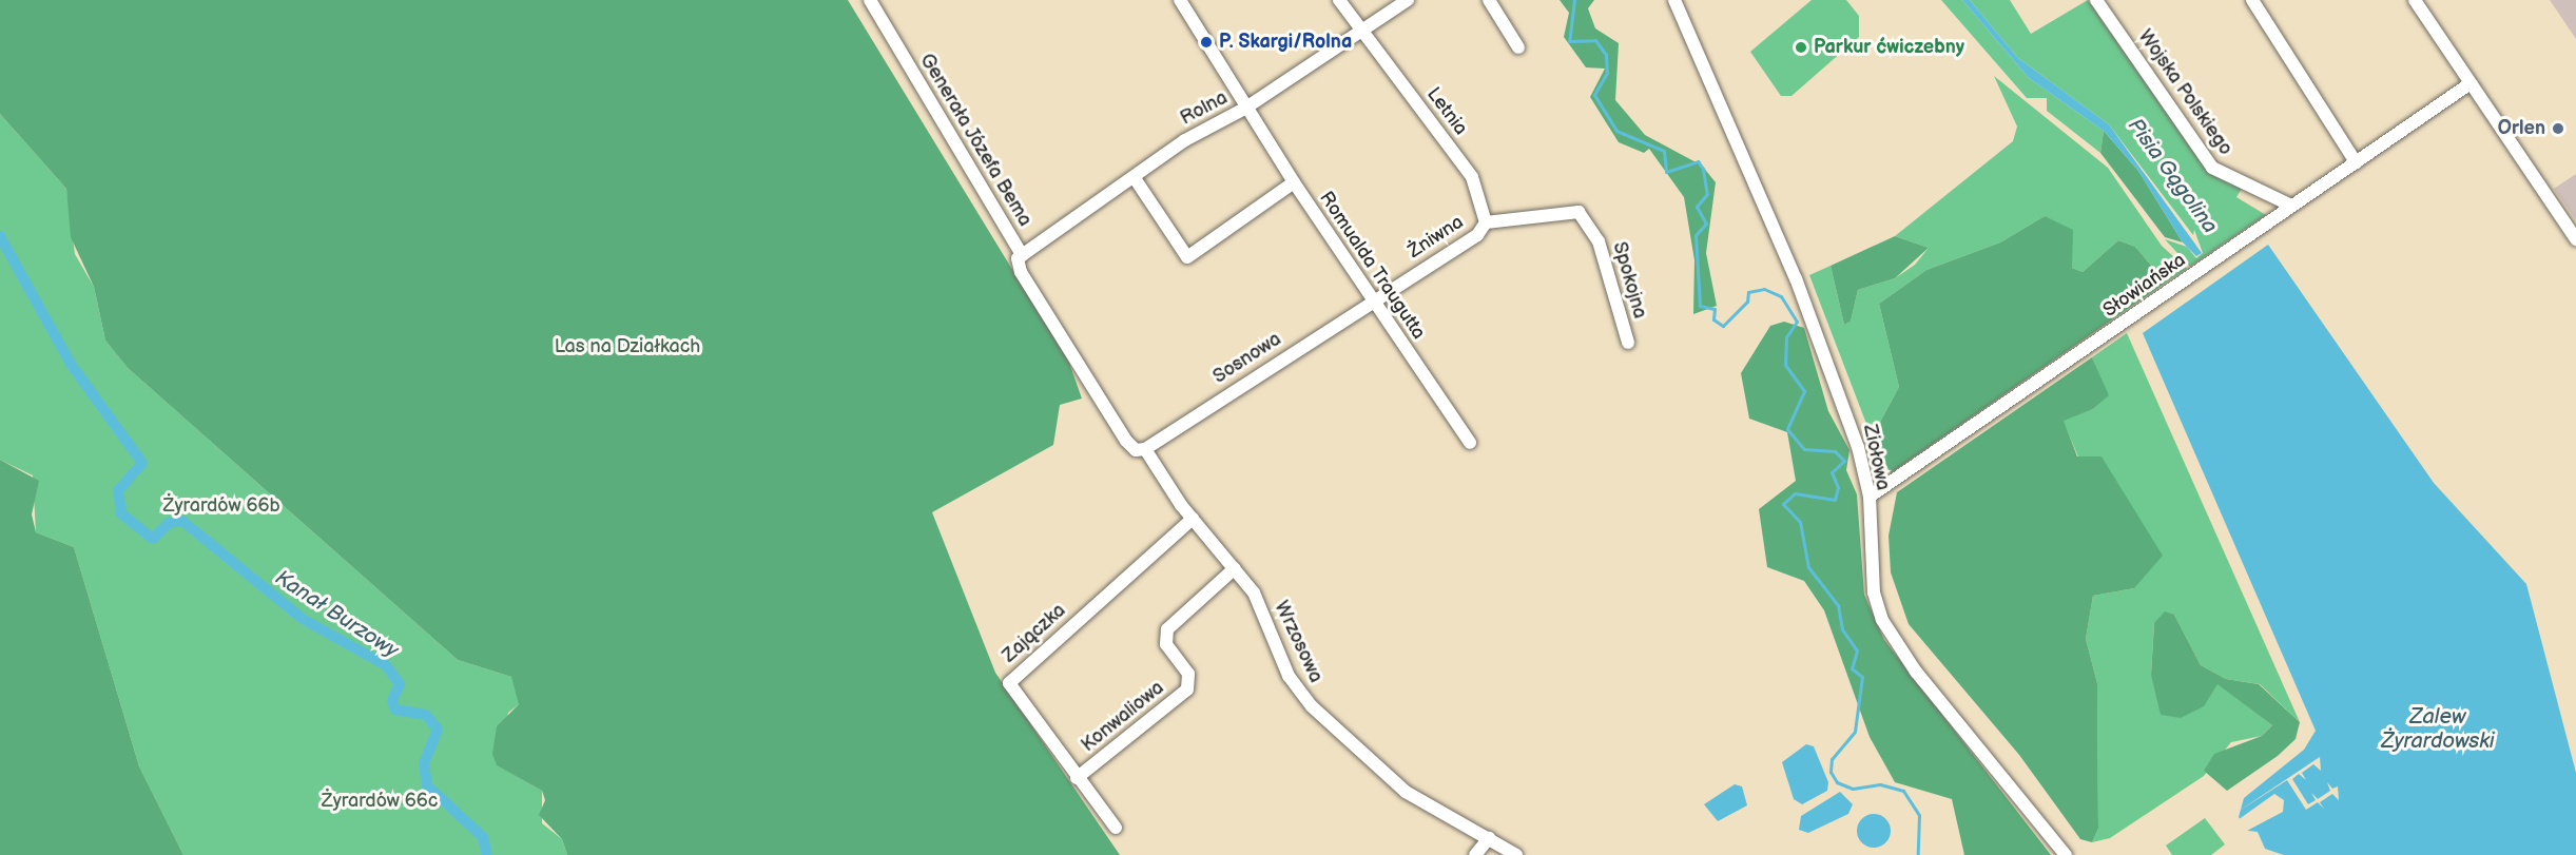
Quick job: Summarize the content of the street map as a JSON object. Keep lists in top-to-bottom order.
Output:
{
  "streets": {
    "street": [
      "Wojska Polskiego",
      "Rolna",
      "Letnia",
      "Generała Józefa Bema",
      "Żniwna",
      "Romualda Traugutta",
      "Spokojna",
      "Słowiańska",
      "Sosnowa",
      "Ziołowa",
      "Zajączka",
      "Wrzosowa",
      "Konwaliowa"
    ]
  },
  "crossings": [
    ["Wojska Polskiego", "Słowiańska"],
    ["Rolna", "Letnia"],
    ["Rolna", "Generała Józefa Bema"],
    ["Rolna", "Romualda Traugutta"],
    ["Letnia", "Żniwna"],
    ["Letnia", "Spokojna"],
    ["Generała Józefa Bema", "Sosnowa"],
    ["Generała Józefa Bema", "Wrzosowa"],
    ["Żniwna", "Romualda Traugutta"],
    ["Żniwna", "Spokojna"],
    ["Żniwna", "Sosnowa"],
    ["Romualda Traugutta", "Sosnowa"],
    ["Słowiańska", "Ziołowa"],
    ["Sosnowa", "Wrzosowa"],
    ["Zajączka", "Wrzosowa"],
    ["Zajączka", "Konwaliowa"],
    ["Wrzosowa", "Konwaliowa"]
  ],
  "water": ["Pisia Gągolina", "Kanał Burzowy", "Zalew Żyrardowski"],
  "parks": ["Las na Działkach", "Żyrardów 66b", "Żyrardów 66c"],
  "places": ["P. Skargi/Rolna", "Parkur ćwiczebny", "Orlen"]
}
